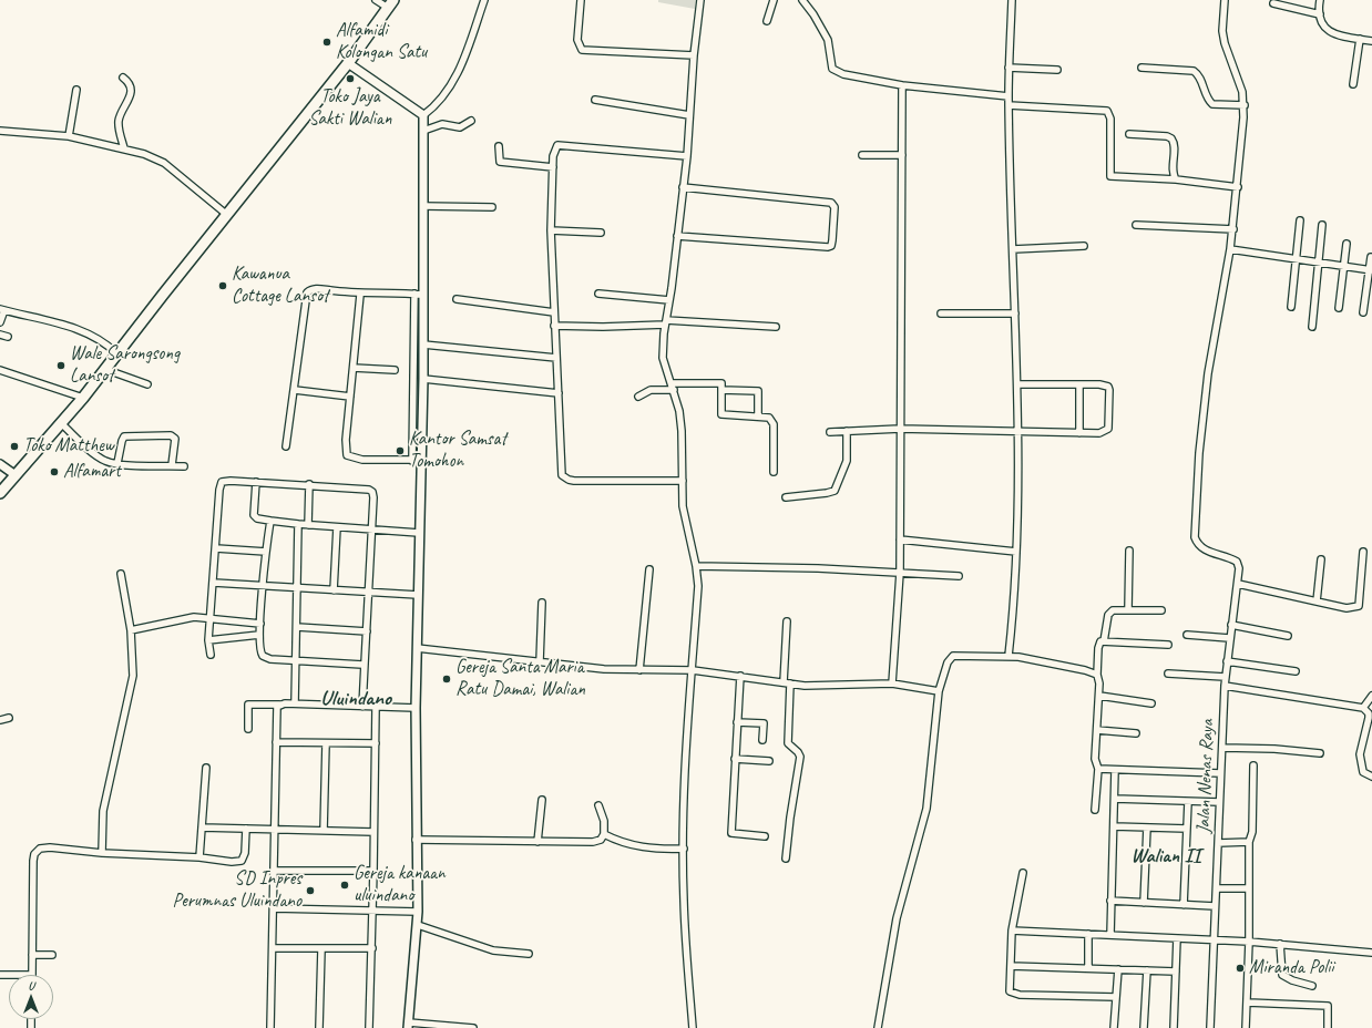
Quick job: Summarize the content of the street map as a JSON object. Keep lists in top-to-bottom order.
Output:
{
  "streets": {
    "street": ["Jalan Nenas Raya"]
  },
  "districts": ["Uluindano", "Walian II"],
  "places": [
    "Alfamidi Kolongan Satu",
    "Toko Jaya Sakti Walian",
    "Kawanua Cottage Lansot",
    "Wale Sarongsong Lansot",
    "Toko Matthew",
    "Kantor Samsat Tomohon",
    "Alfamart",
    "Gereja Santa Maria Ratu Damai, Walian",
    "Gereja kanaan uluindano",
    "SD Inpres Perumnas Uluindano",
    "Miranda Polii"
  ],
  "north": "top"
}
